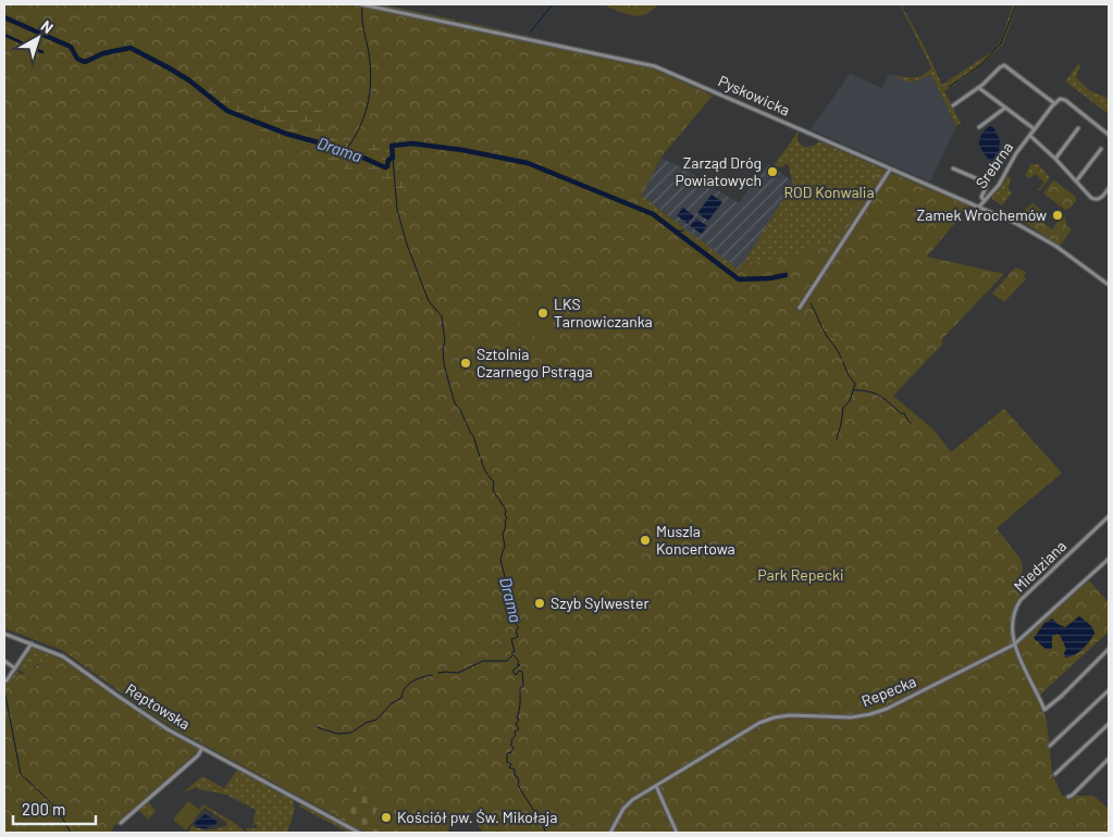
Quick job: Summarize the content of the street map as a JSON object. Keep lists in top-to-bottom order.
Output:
{
  "streets": {
    "street": [
      "Pyskowicka",
      "Srebrna",
      "Miedziana",
      "Repecka",
      "Reptowska"
    ]
  },
  "crossings": [
    ["Pyskowicka", "Srebrna"],
    ["Miedziana", "Repecka"]
  ],
  "water": ["Drama"],
  "parks": ["ROD Konwalia", "Park Repecki"],
  "places": [
    "Zarząd Dróg Powiatowych",
    "Zamek Wrochemów",
    "LKS Tarnowiczanka",
    "Sztolnia Czarnego Pstrąga",
    "Muszla Koncertowa",
    "Szyb Sylwester",
    "Kościół pw. Św. Mikołaja"
  ],
  "scale_bar": "200 m",
  "north": "top right"
}
